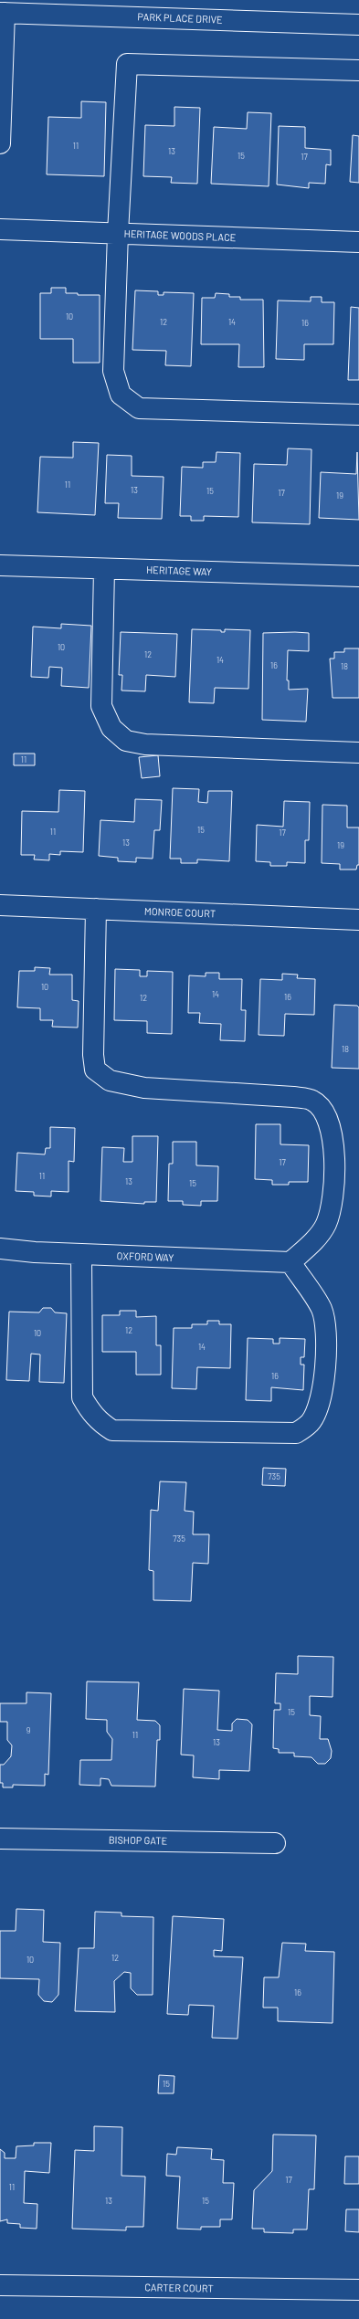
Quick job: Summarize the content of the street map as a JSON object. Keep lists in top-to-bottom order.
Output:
{
  "streets": {
    "street": [
      "PARK PLACE DRIVE",
      "HERITAGE WOODS PLACE",
      "HERITAGE WAY",
      "MONROE COURT",
      "OXFORD WAY",
      "BISHOP GATE",
      "CARTER COURT"
    ]
  },
  "house_numbers": [
    "11",
    "13",
    "15",
    "17",
    "10",
    "12",
    "14",
    "16",
    "11",
    "13",
    "15",
    "17",
    "19",
    "10",
    "12",
    "14",
    "16",
    "18",
    "11",
    "15",
    "11",
    "17",
    "13",
    "19",
    "10",
    "14",
    "16",
    "12",
    "18",
    "17",
    "11",
    "13",
    "15",
    "12",
    "10",
    "14",
    "16",
    "735",
    "735",
    "15",
    "9",
    "11",
    "13",
    "12",
    "10",
    "16",
    "15",
    "17",
    "11",
    "13",
    "15"
  ]
}
